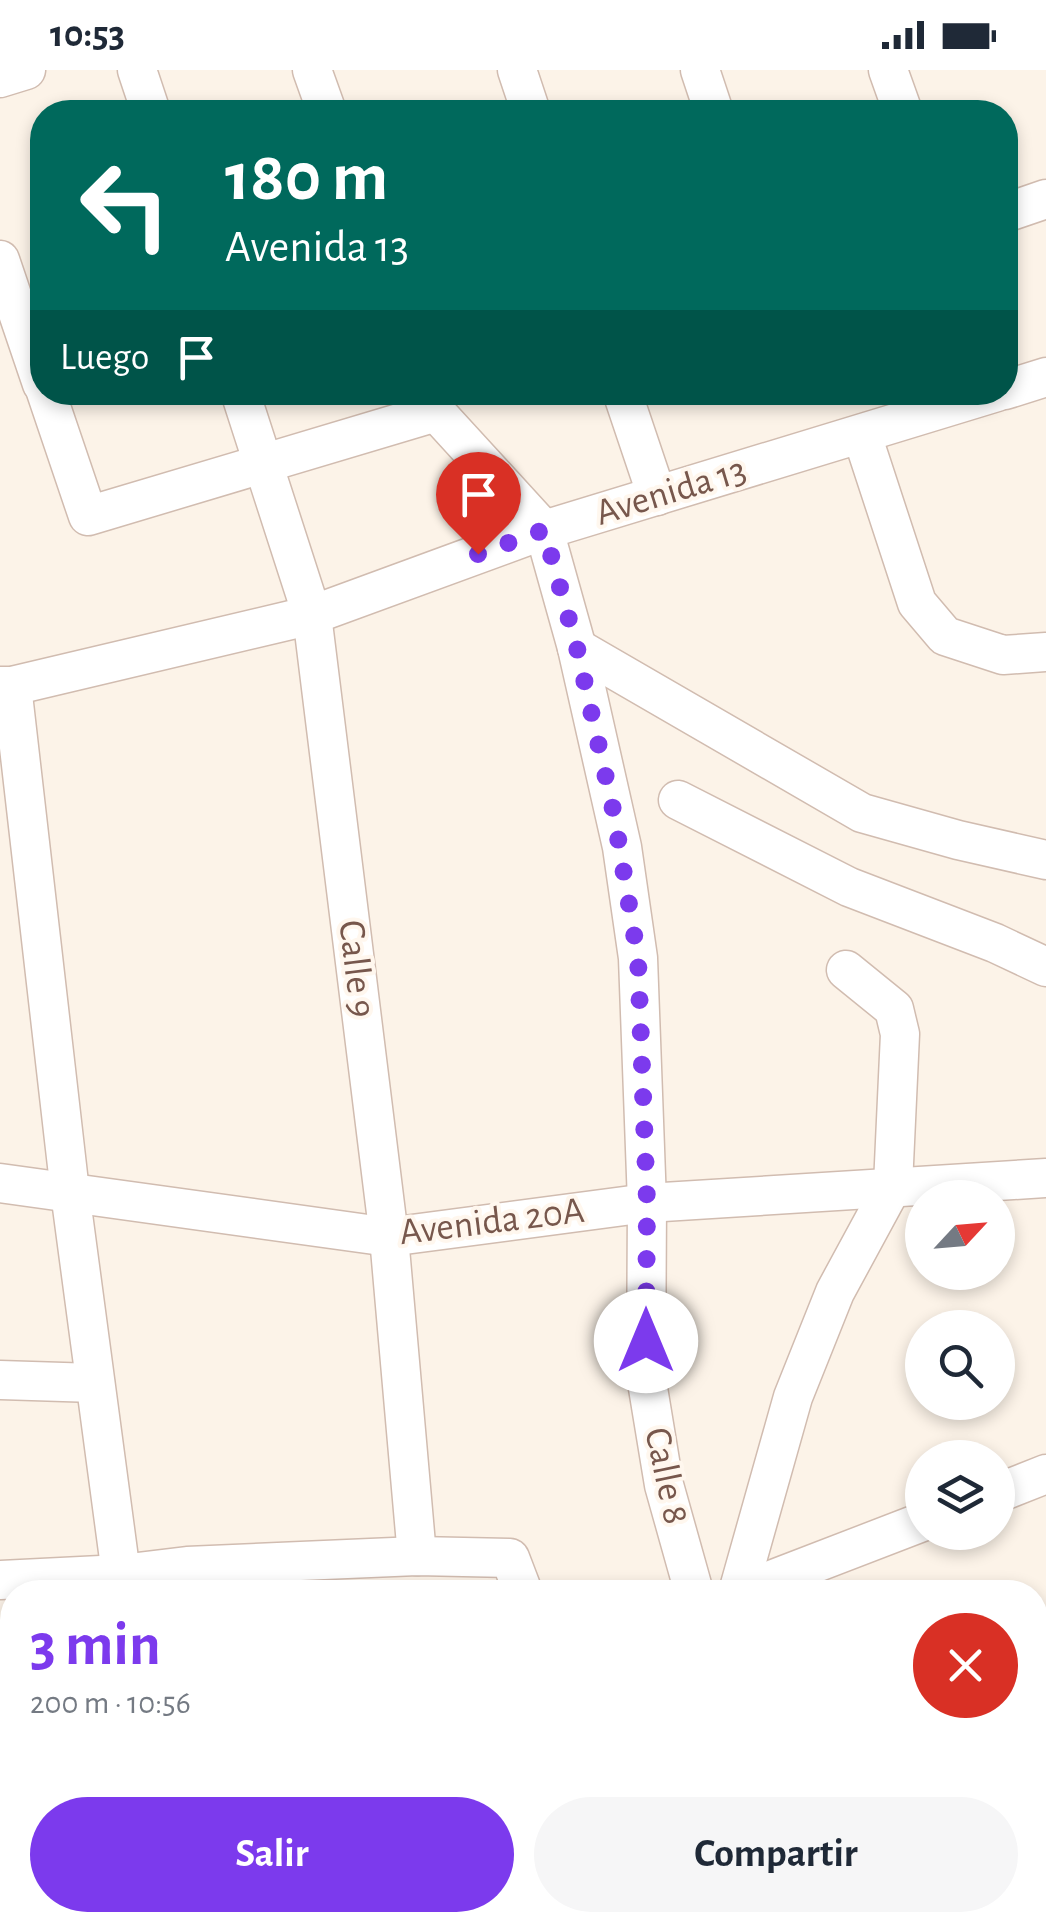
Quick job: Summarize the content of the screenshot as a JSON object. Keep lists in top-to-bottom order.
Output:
{
  "streets": {
    "street": [
      "Avenida 13",
      "Calle 9",
      "Avenida 20A",
      "Calle 8"
    ]
  },
  "crossings": [
    ["Avenida 13", "Calle 9"],
    ["Avenida 13", "Calle 8"],
    ["Calle 9", "Avenida 20A"],
    ["Avenida 20A", "Calle 8"]
  ],
  "north": "top right",
  "page": {
    "status": "10:53",
    "turn": ["180 m", "Avenida 13"],
    "then": "Luego",
    "heading": ["3 min", "200 m · 10:56"],
    "buttons": ["Salir", "Compartir"]
  }
}
